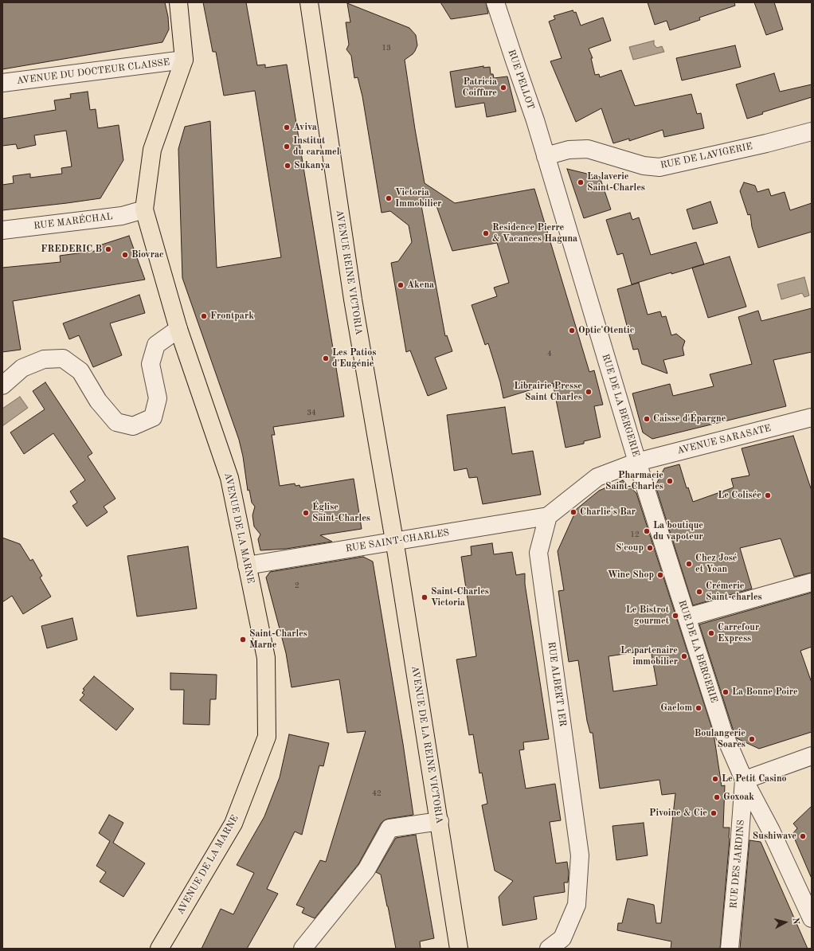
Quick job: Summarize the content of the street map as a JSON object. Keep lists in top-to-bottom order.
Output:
{
  "streets": {
    "main road": ["AVENUE REINE VICTORIA", "AVENUE DE LA MARNE", "AVENUE DE LA REINE VICTORIA"],
    "street": [
      "AVENUE DU DOCTEUR CLAISSE",
      "RUE PELLOT",
      "RUE DE LAVIGERIE",
      "RUE MARÉCHAL",
      "RUE DE LA BERGERIE",
      "AVENUE SARASATE",
      "RUE SAINT-CHARLES",
      "RUE ALBERT 1ER",
      "RUE DES JARDINS"
    ]
  },
  "crossings": [
    ["AVENUE DU DOCTEUR CLAISSE", "AVENUE DE LA MARNE"],
    ["RUE PELLOT", "RUE DE LAVIGERIE"],
    ["RUE PELLOT", "RUE DE LA BERGERIE"],
    ["RUE DE LAVIGERIE", "RUE DE LA BERGERIE"],
    ["RUE MARÉCHAL", "AVENUE DE LA MARNE"],
    ["AVENUE REINE VICTORIA", "RUE SAINT-CHARLES"],
    ["AVENUE REINE VICTORIA", "AVENUE DE LA REINE VICTORIA"],
    ["RUE DE LA BERGERIE", "AVENUE SARASATE"],
    ["RUE DE LA BERGERIE", "RUE DES JARDINS"],
    ["AVENUE DE LA MARNE", "RUE SAINT-CHARLES"],
    ["RUE SAINT-CHARLES", "RUE ALBERT 1ER"],
    ["RUE SAINT-CHARLES", "AVENUE DE LA REINE VICTORIA"]
  ],
  "places": [
    "Patricia Coiffure",
    "Aviva",
    "Institut du caramel",
    "Sukanya",
    "La laverie Saint-Charles",
    "Victoria Immobilier",
    "Residence Pierre & Vacances Haguna",
    "FREDERIC B",
    "Biovrac",
    "Akena",
    "Frontpark",
    "Optic'Otentic",
    "Les Patios d'Eugénie",
    "Librairie Presse Saint Charles",
    "Caisse d'Épargne",
    "Pharmacie Saint-Charles",
    "Le Colisée",
    "Charlie's Bar",
    "Église Saint-Charles",
    "La boutique du vapoteur",
    "S'coup",
    "Chez José et Yoan",
    "Wine Shop",
    "Crémerie Saint-charles",
    "Saint-Charles Victoria",
    "Le Bistrot gourmet",
    "Carrefour Express",
    "Saint-Charles Marne",
    "Le partenaire immobilier",
    "La Bonne Poire",
    "Gaelom",
    "Boulangerie Soares",
    "Le Petit Casino",
    "Goxoak",
    "Pivoine & Cie",
    "Sushiwave"
  ],
  "house_numbers": [
    "13",
    "4",
    "34",
    "12",
    "2",
    "42"
  ],
  "north": "right"
}
